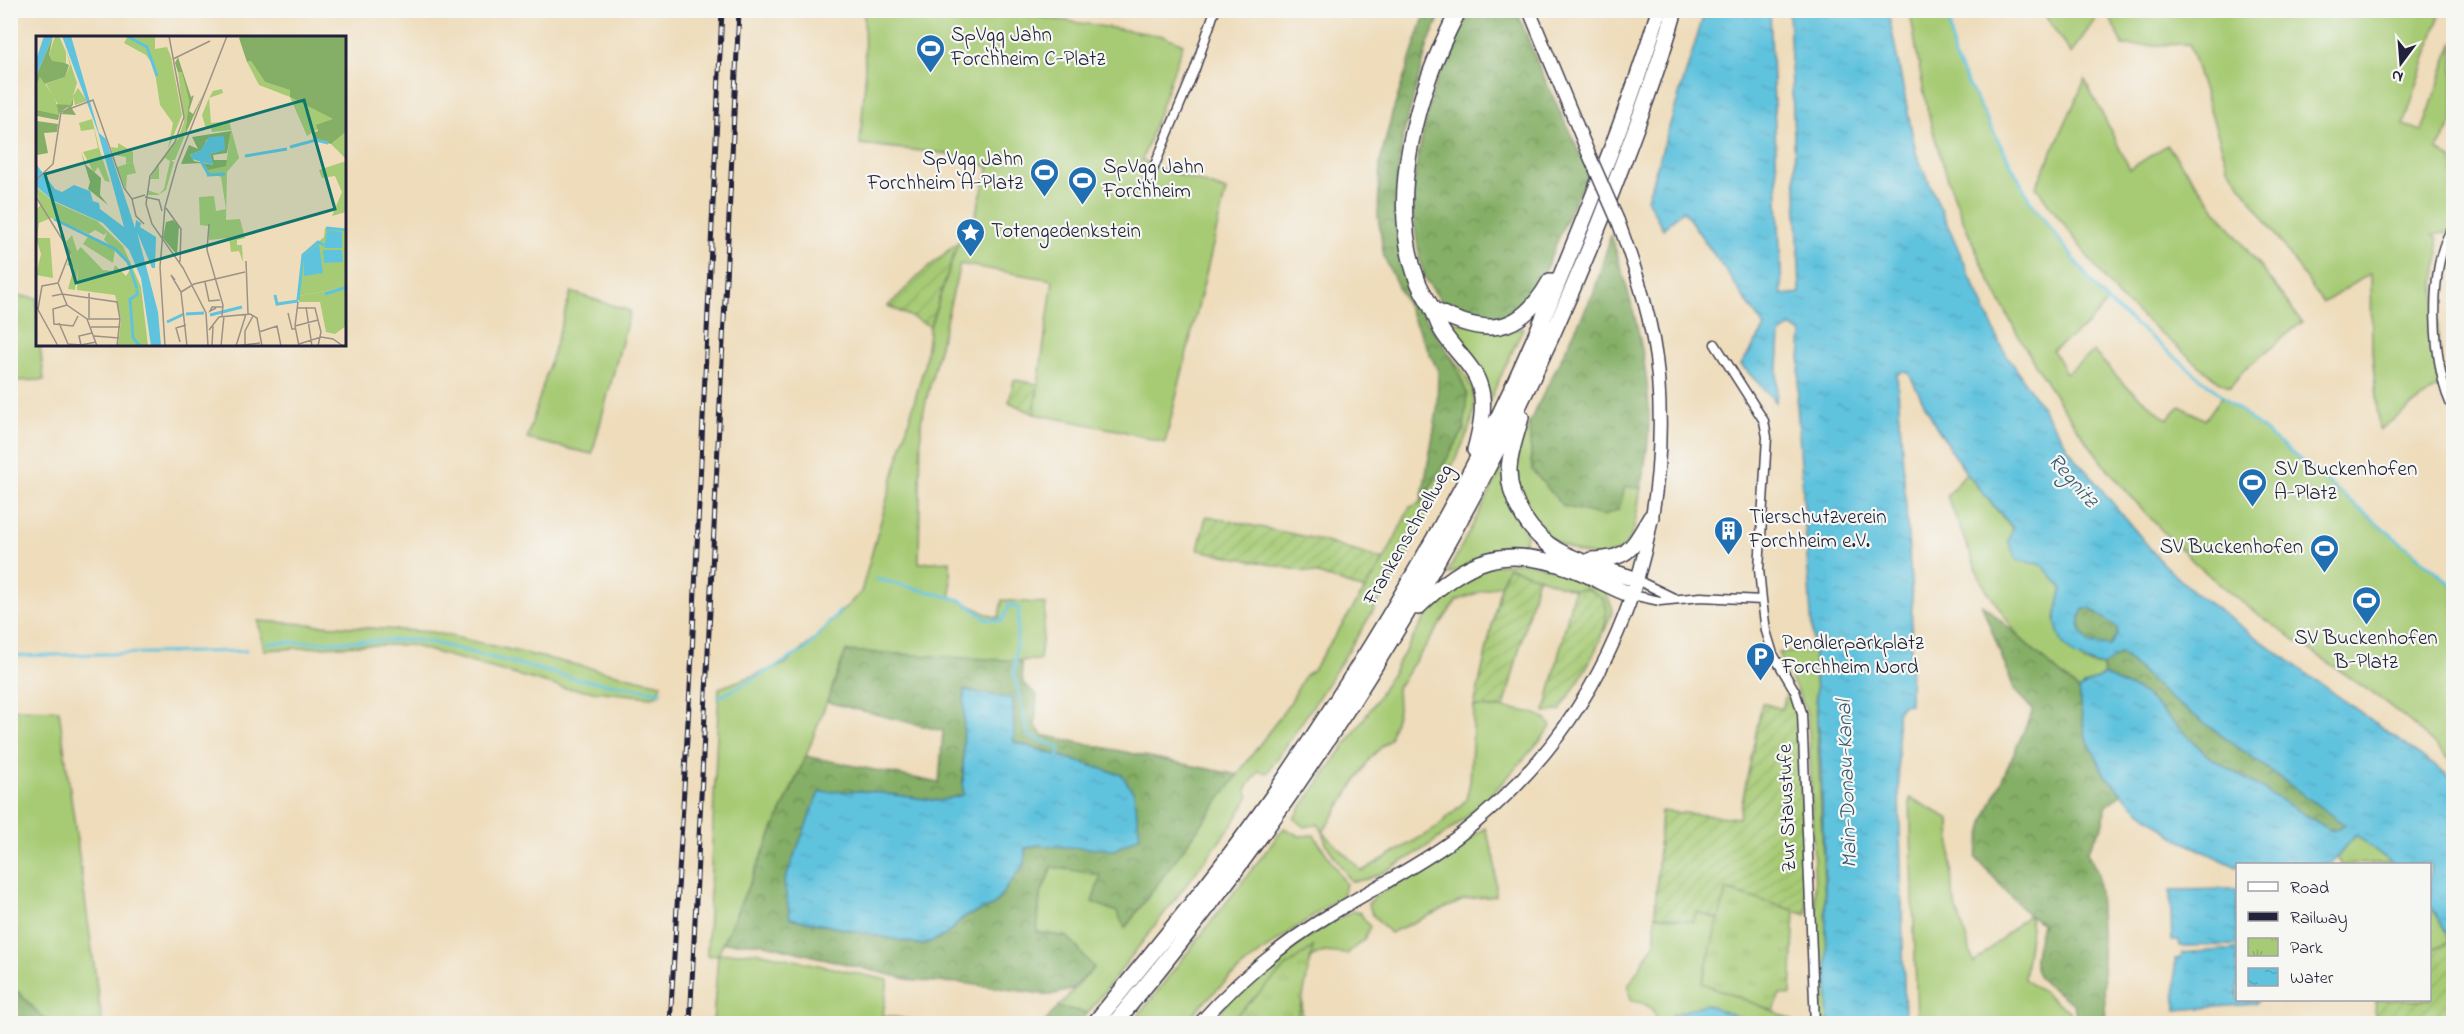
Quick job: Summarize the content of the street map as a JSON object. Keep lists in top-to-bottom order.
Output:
{
  "streets": {
    "highway": ["Frankenschnellweg"],
    "street": ["Zur Staustufe"]
  },
  "water": ["Regnitz", "Main-Donau-Kanal"],
  "places": {
    "sports": [
      "SpVgg Jahn Forchheim C-Platz",
      "SpVgg Jahn Forchheim A-Platz",
      "SpVgg Jahn Forchheim",
      "SV Buckenhofen A-Platz",
      "SV Buckenhofen",
      "SV Buckenhofen B-Platz"
    ],
    "place": ["Totengedenkstein"],
    "building": ["Tierschutzverein Forchheim e.V."],
    "parking": ["Pendlerparkplatz Forchheim Nord"]
  },
  "legend": [
    "Road",
    "Railway",
    "Park",
    "Water"
  ],
  "north": "bottom"
}
